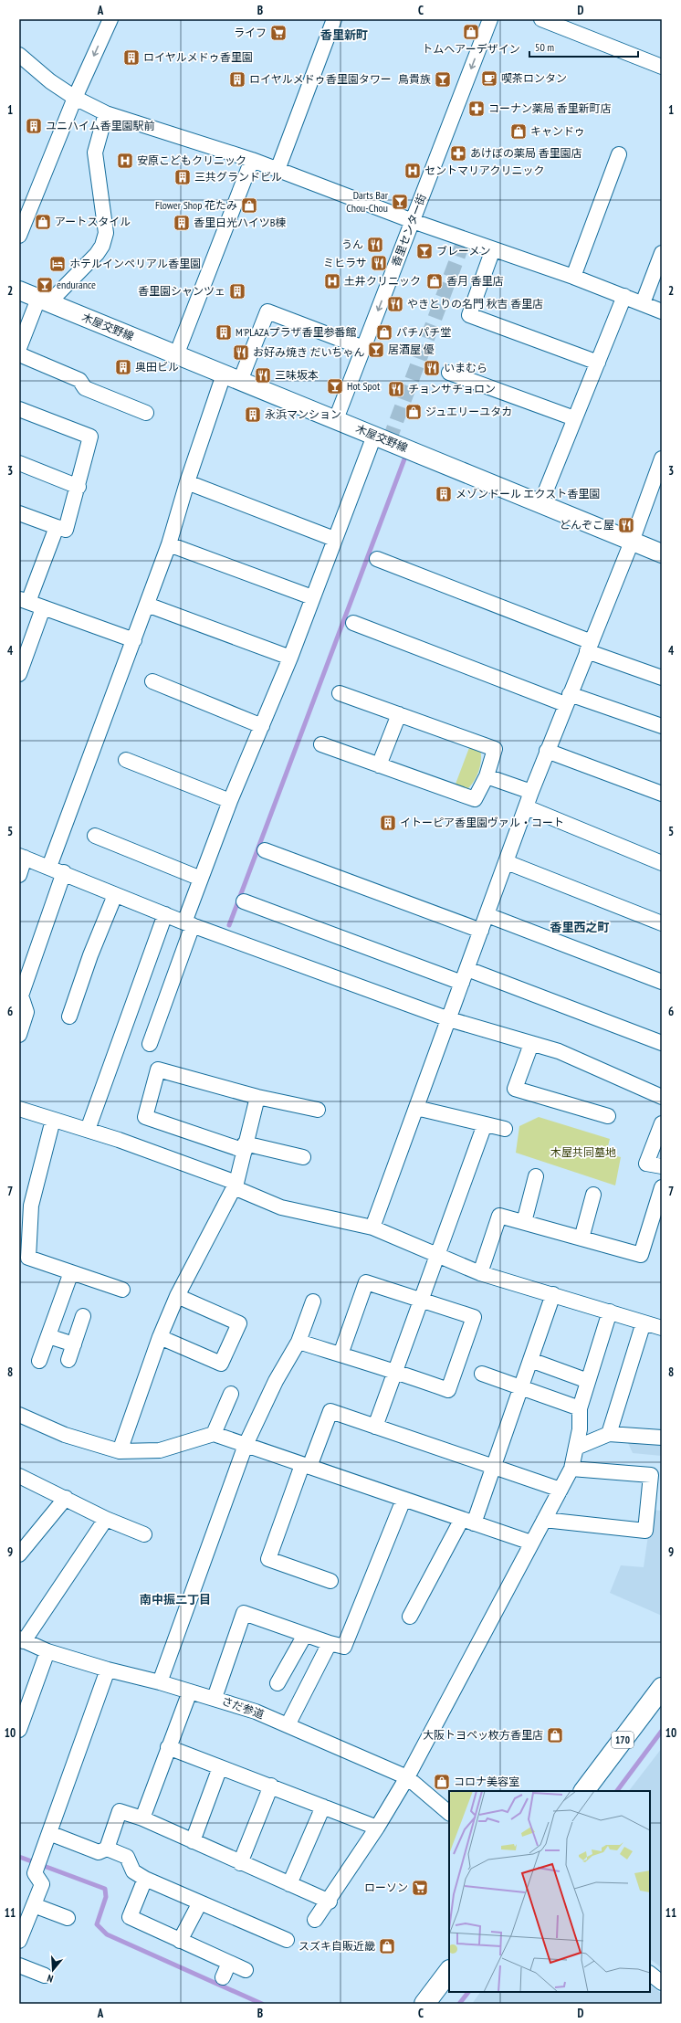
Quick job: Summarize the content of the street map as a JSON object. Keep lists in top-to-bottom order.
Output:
{
  "streets": {
    "highway": ["170"],
    "main road": ["木屋交野線"],
    "street": ["香里センター街", "さだ参道"]
  },
  "crossings": [
    ["香里センター街", "木屋交野線"]
  ],
  "one_way": ["香里センター街"],
  "districts": ["香里新町", "香里西之町", "南中振二丁目"],
  "parks": ["木屋共同墓地"],
  "places": {
    "shop": [
      "トムヘアーデザイン",
      "キャンドゥ",
      "Flower Shop 花たみ",
      "アートスタイル",
      "香月 香里店",
      "パチパチ堂",
      "ジュエリーユタカ",
      "大阪トヨペッ枚方香里店",
      "コロナ美容室",
      "スズキ自販近畿"
    ],
    "supermarket": ["ライフ", "ローソン"],
    "building": [
      "ロイヤルメドゥ香里園",
      "ロイヤルメドゥ香里園タワー",
      "ユニハイム香里園駅前",
      "三共グランドビル",
      "香里日光ハイツB棟",
      "香里園シャンツェ",
      "M'PLAZAプラザ香里参番館",
      "奥田ビル",
      "永浜マンション",
      "メゾンドール エクスト香里園",
      "イトーピア香里園ヴァル・コート"
    ],
    "cafe": ["喫茶ロンタン"],
    "bar": [
      "鳥貴族",
      "Darts Bar Chou-Chou",
      "ブレーメン",
      "endurance",
      "居酒屋 優",
      "Hot Spot"
    ],
    "pharmacy": ["コーナン薬局 香里新町店", "あけぼの薬局 香里園店"],
    "hospital": ["安原こどもクリニック", "セントマリアクリニック", "土井クリニック"],
    "restaurant": [
      "うん",
      "ミヒラサ",
      "やきとりの名門 秋吉 香里店",
      "お好み焼き だいちゃん",
      "いまむら",
      "三味坂本",
      "チョンサチョロン",
      "どんぞこ屋"
    ],
    "hotel": ["ホテルインペリアル香里園"]
  },
  "scale_bar": "50 m",
  "north": "bottom",
  "grid": {
    "columns": [
      "A",
      "B",
      "C",
      "D"
    ],
    "rows": [
      "1",
      "2",
      "3",
      "4",
      "5",
      "6",
      "7",
      "8",
      "9",
      "10",
      "11"
    ]
  }
}
